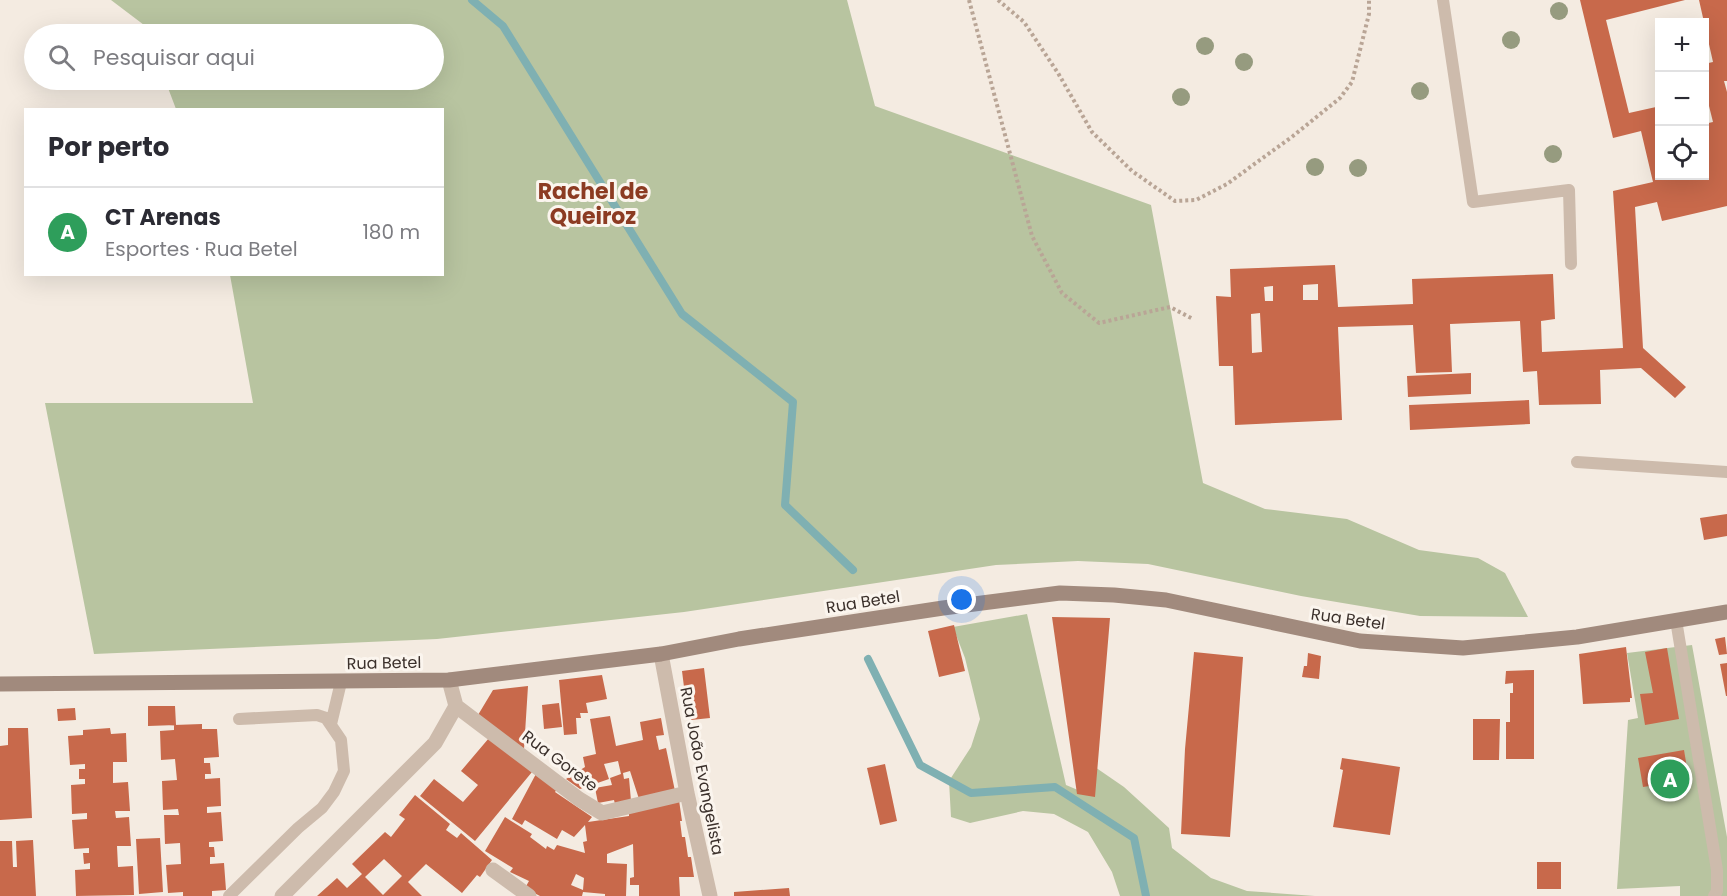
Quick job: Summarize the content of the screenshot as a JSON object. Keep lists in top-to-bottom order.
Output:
{
  "streets": {
    "street": ["Rua Betel", "Rua Gorete", "Rua João Evangelista"]
  },
  "crossings": [
    ["Rua Betel", "Rua João Evangelista"],
    ["Rua Gorete", "Rua João Evangelista"]
  ],
  "districts": ["Rachel de Queiroz"],
  "page": {
    "map_buttons": ["+", "−"],
    "search": "Pesquisar aqui",
    "heading": "Por perto",
    "list": [
      {
        "mark": "A",
        "name": "CT Arenas",
        "note": "Esportes · Rua Betel",
        "value": "180 m"
      }
    ],
    "pins": "A"
  }
}
